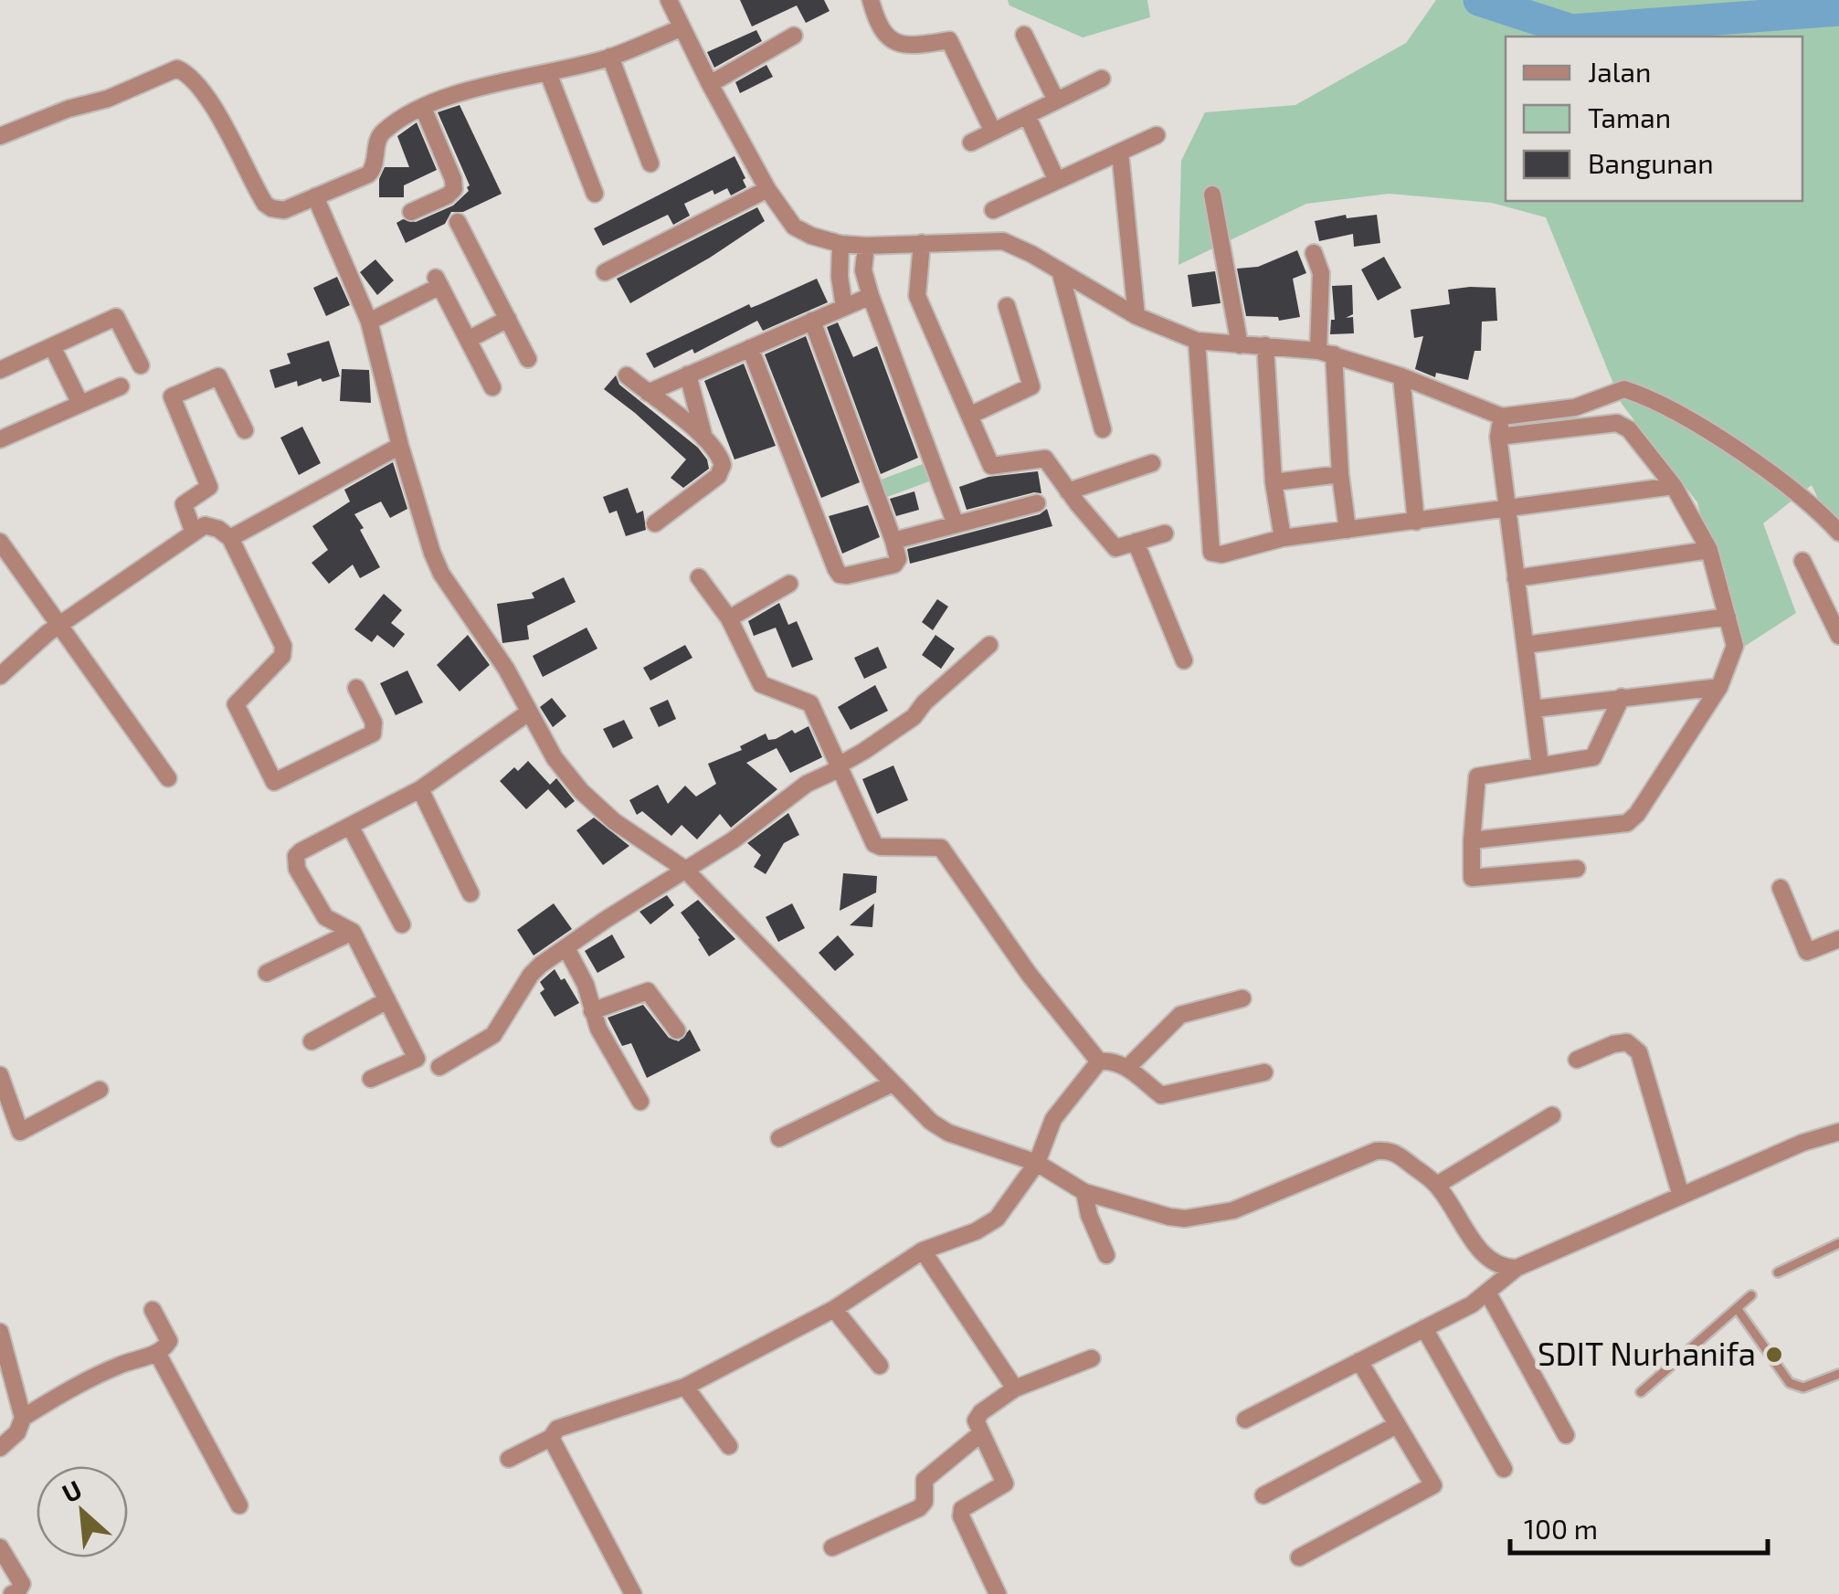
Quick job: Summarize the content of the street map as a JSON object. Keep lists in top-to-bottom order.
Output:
{
  "places": ["SDIT Nurhanifa"],
  "legend": ["Jalan", "Taman", "Bangunan"],
  "scale_bar": "100 m",
  "north": "top left"
}
